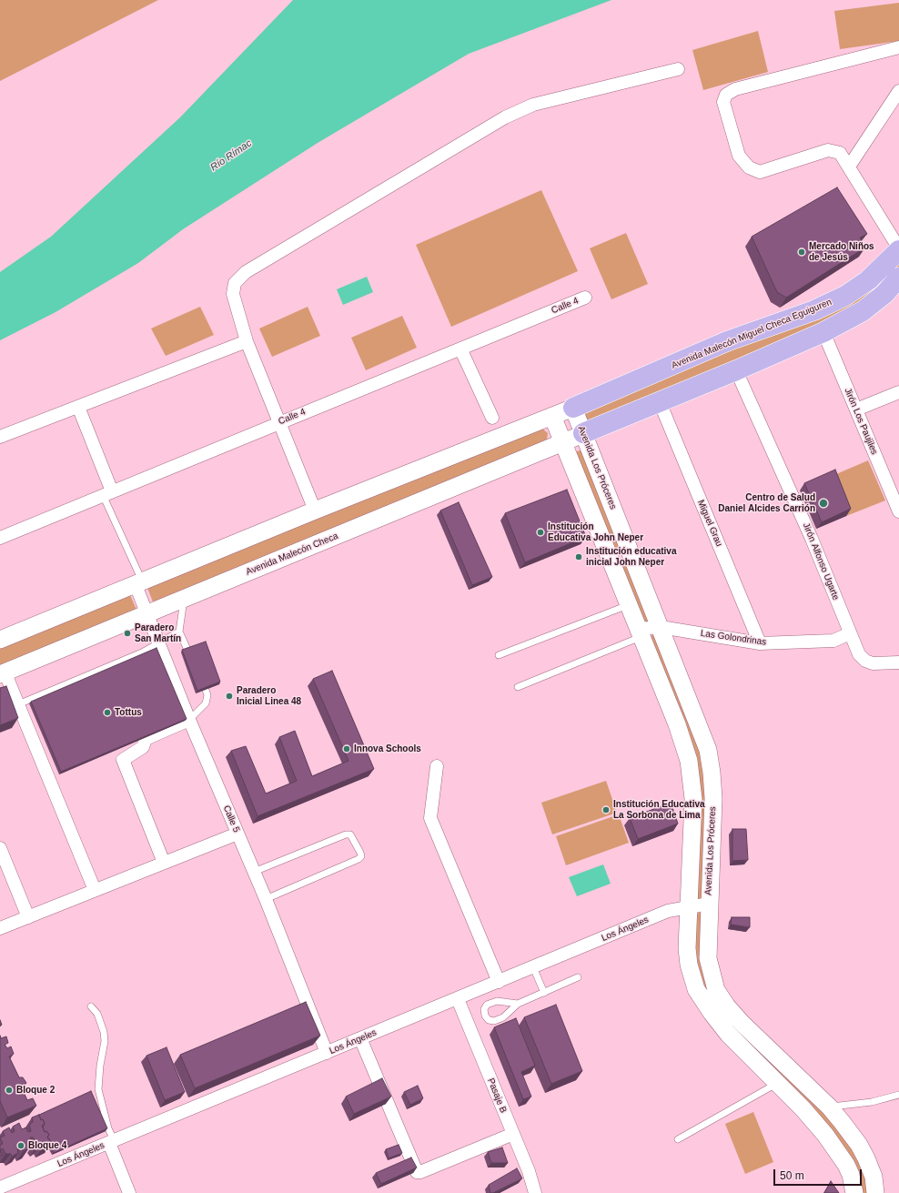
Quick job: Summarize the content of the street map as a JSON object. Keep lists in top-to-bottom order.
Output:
{
  "streets": {
    "main road": ["Avenida Malecón Miguel Checa Eguiguren", "Avenida Los Próceres", "Avenida Malecón Checa"],
    "street": [
      "Calle 4",
      "Jirón Los Paujiles",
      "Miguel Grau",
      "Jirón Alfonso Ugarte",
      "Las Golondrinas",
      "Calle 5",
      "Los Ángeles",
      "Pasaje B"
    ]
  },
  "crossings": [
    ["Avenida Malecón Miguel Checa Eguiguren", "Avenida Los Próceres"],
    ["Avenida Los Próceres", "Avenida Malecón Checa"],
    ["Avenida Los Próceres", "Las Golondrinas"],
    ["Avenida Los Próceres", "Los Ángeles"],
    ["Miguel Grau", "Las Golondrinas"],
    ["Avenida Malecón Checa", "Calle 5"],
    ["Jirón Alfonso Ugarte", "Las Golondrinas"],
    ["Calle 5", "Los Ángeles"],
    ["Los Ángeles", "Pasaje B"]
  ],
  "water": ["Río Rímac"],
  "places": [
    "Mercado Niños de Jesús",
    "Centro de Salud Daniel Alcides Carrión",
    "Institución Educativa John Neper",
    "Institución educativa inicial John Neper",
    "Paradero San Martín",
    "Paradero Inicial Linea 48",
    "Tottus",
    "Innova Schools",
    "Institución Educativa La Sorbona de Lima",
    "Bloque 2",
    "Bloque 4"
  ],
  "scale_bar": "50 m"
}
